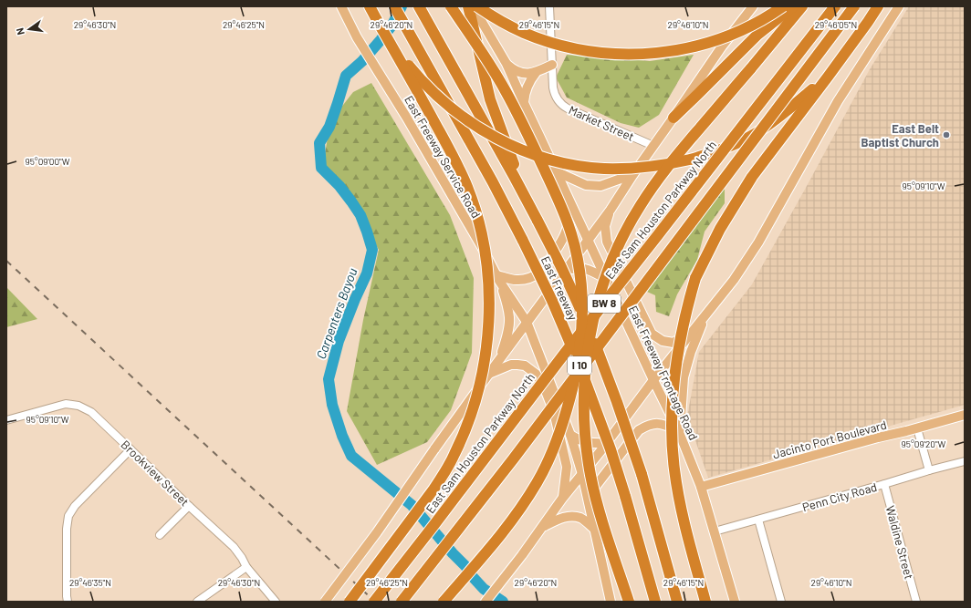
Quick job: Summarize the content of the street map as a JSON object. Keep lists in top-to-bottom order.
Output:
{
  "streets": {
    "highway": [
      "East Sam Houston Parkway North",
      "East Freeway",
      "BW 8",
      "I 10"
    ],
    "main road": ["East Freeway Service Road", "East Freeway Frontage Road", "Jacinto Port Boulevard"],
    "street": [
      "Market Street",
      "Brookview Street",
      "Penn City Road",
      "Waldine Street"
    ]
  },
  "crossings": [
    ["East Freeway Frontage Road", "Jacinto Port Boulevard"],
    ["East Freeway Frontage Road", "Penn City Road"],
    ["Penn City Road", "Waldine Street"]
  ],
  "water": ["Carpenters Bayou"],
  "places": ["East Belt Baptist Church"],
  "north": "left",
  "coordinates": [
    "29°46'30\"N",
    "29°46'25\"N",
    "29°46'20\"N",
    "29°46'15\"N",
    "29°46'10\"N",
    "29°46'05\"N",
    "95°09'00\"W",
    "95°09'10\"W",
    "95°09'20\"W",
    "29°46'35\"N"
  ]
}
